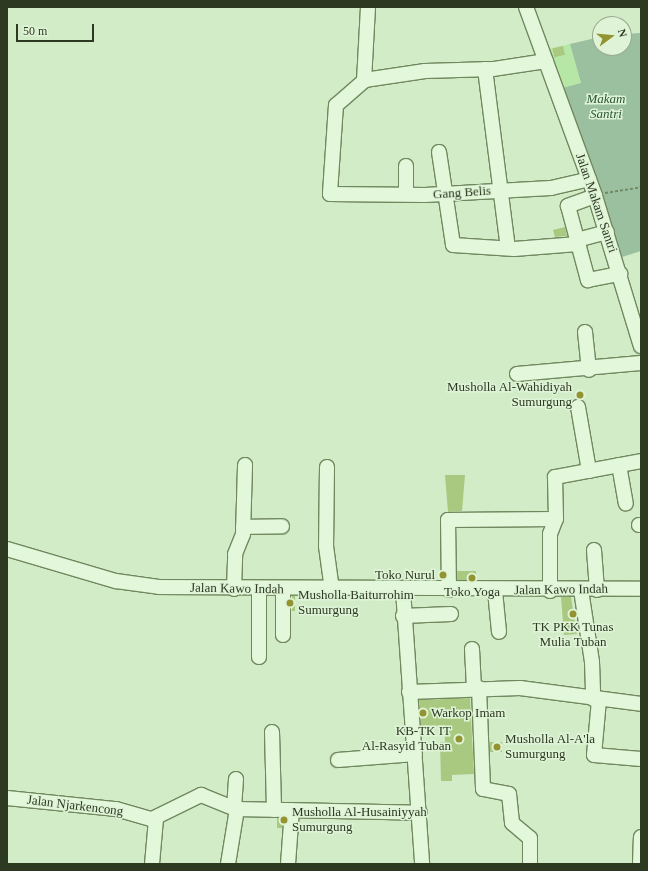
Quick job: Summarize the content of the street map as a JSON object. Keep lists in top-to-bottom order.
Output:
{
  "streets": {
    "street": [
      "Gang Belis",
      "Jalan Makam Santri",
      "Jalan Kawo Indah",
      "Jalan Njarkencong"
    ]
  },
  "crossings": [
    ["Gang Belis", "Jalan Makam Santri"]
  ],
  "parks": ["Makam Santri"],
  "places": [
    "Musholla Al-Wahidiyah Sumurgung",
    "Toko Nurul",
    "Toko Yoga",
    "Musholla Baiturrohim Sumurgung",
    "TK PKK Tunas Mulia Tuban",
    "Warkop Imam",
    "KB-TK IT Al-Rasyid Tuban",
    "Musholla Al-A'la Sumurgung",
    "Musholla Al-Husainiyyah Sumurgung"
  ],
  "scale_bar": "50 m",
  "north": "right"
}
